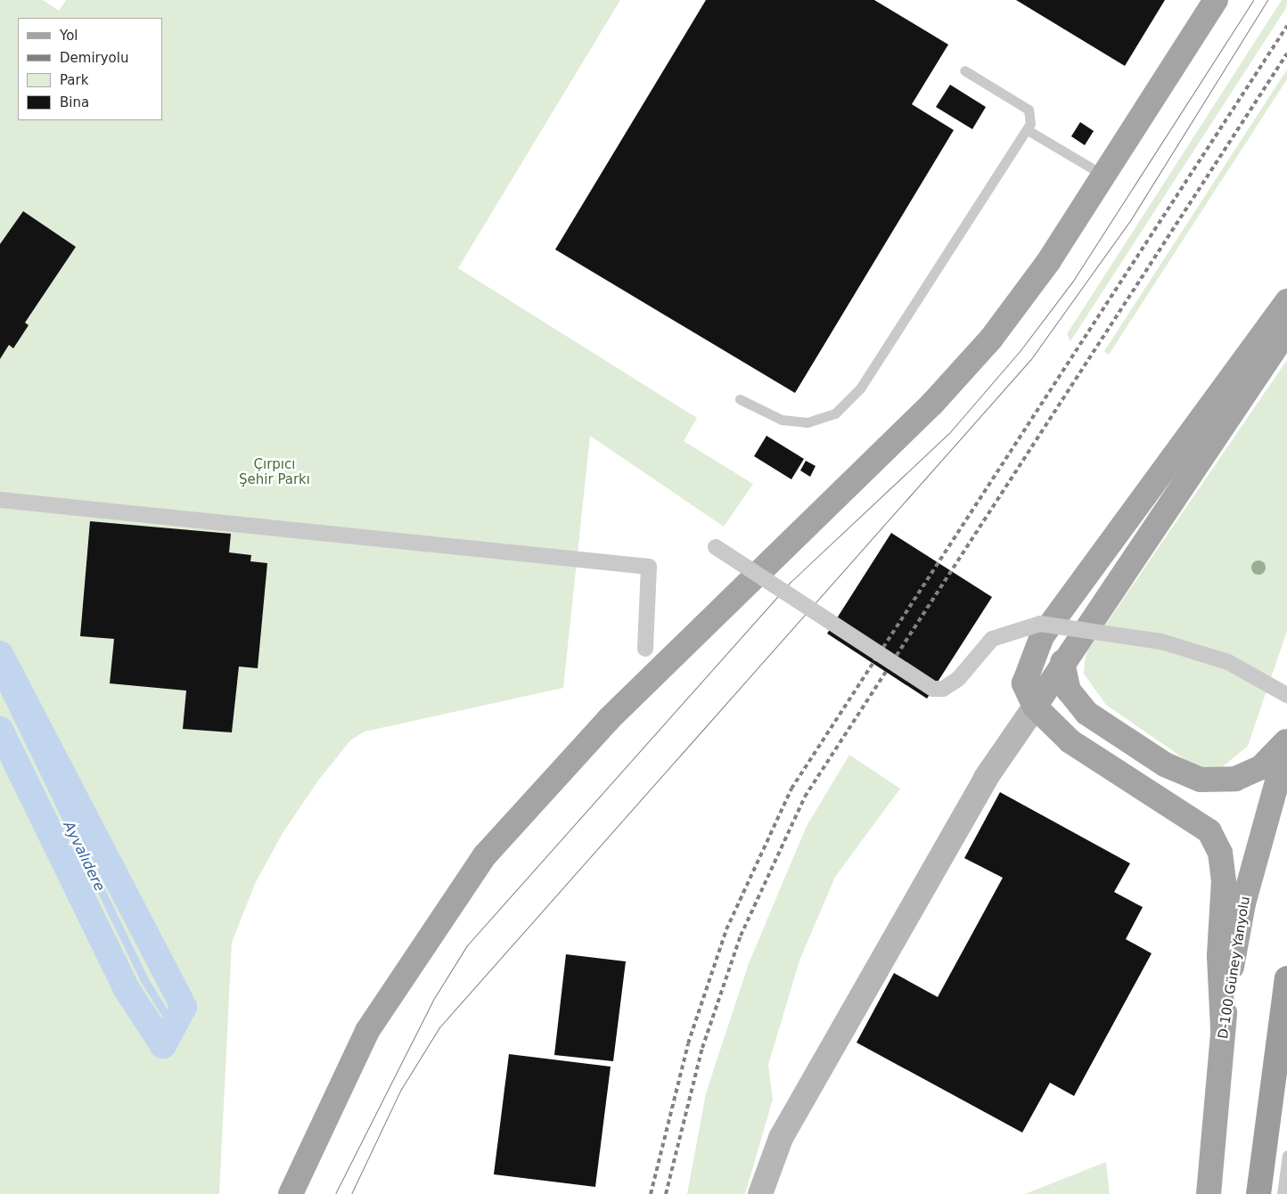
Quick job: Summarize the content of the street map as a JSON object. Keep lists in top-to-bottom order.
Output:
{
  "streets": {
    "main road": ["D-100 Güney Yanyolu"]
  },
  "water": ["Ayvalıdere"],
  "parks": ["Çırpıcı Şehir Parkı"],
  "legend": [
    "Yol",
    "Demiryolu",
    "Park",
    "Bina"
  ]
}
